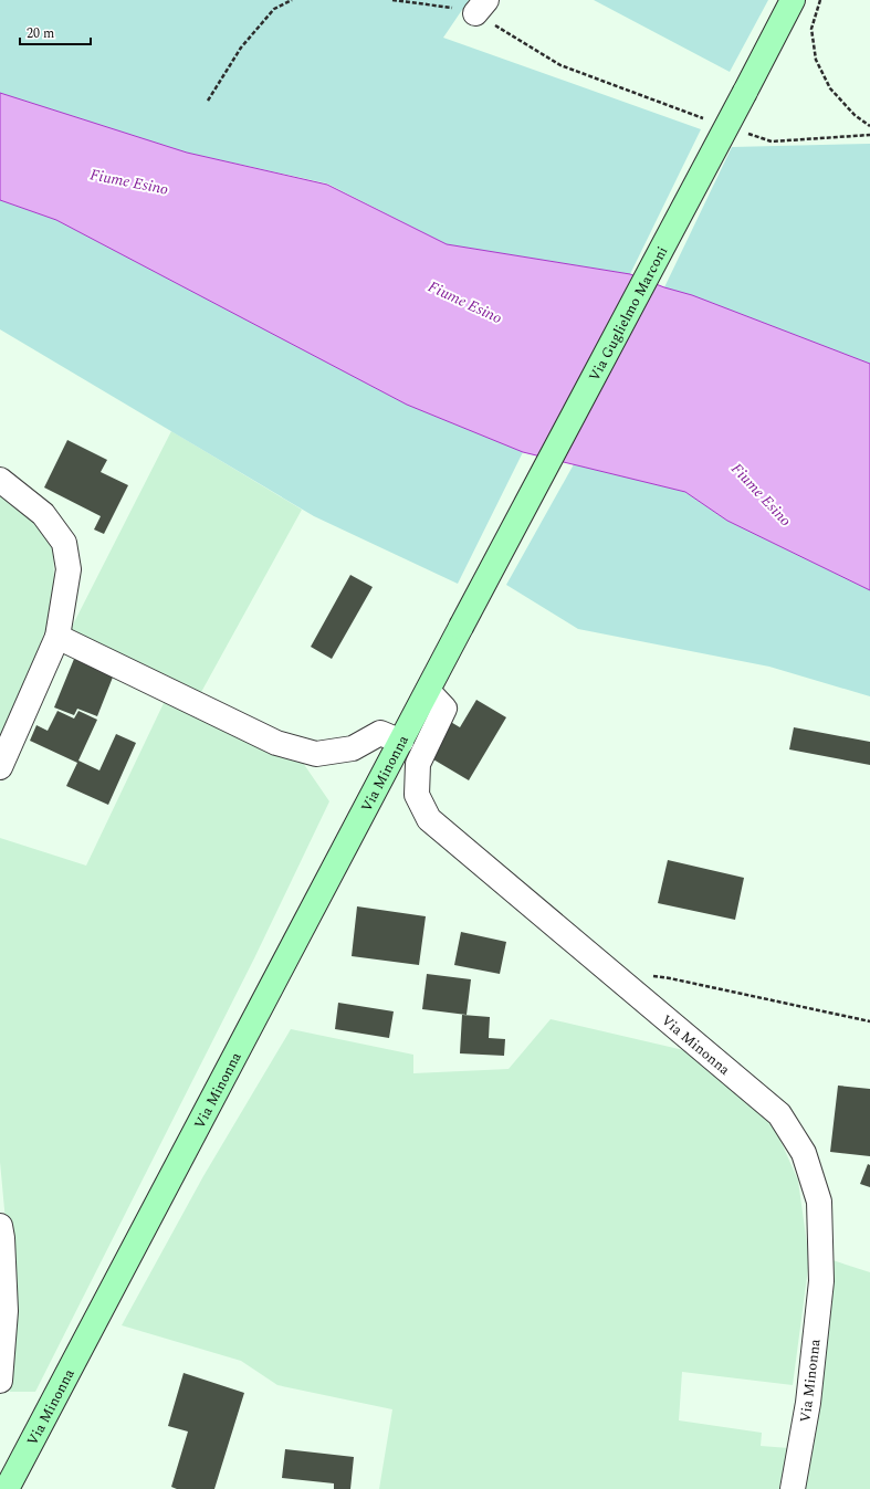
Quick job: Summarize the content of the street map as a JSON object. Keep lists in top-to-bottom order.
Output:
{
  "streets": {
    "main road": ["Via Guglielmo Marconi", "Via Minonna"]
  },
  "crossings": [
    ["Via Guglielmo Marconi", "Via Minonna"]
  ],
  "water": ["Fiume Esino"],
  "scale_bar": "20 m"
}
